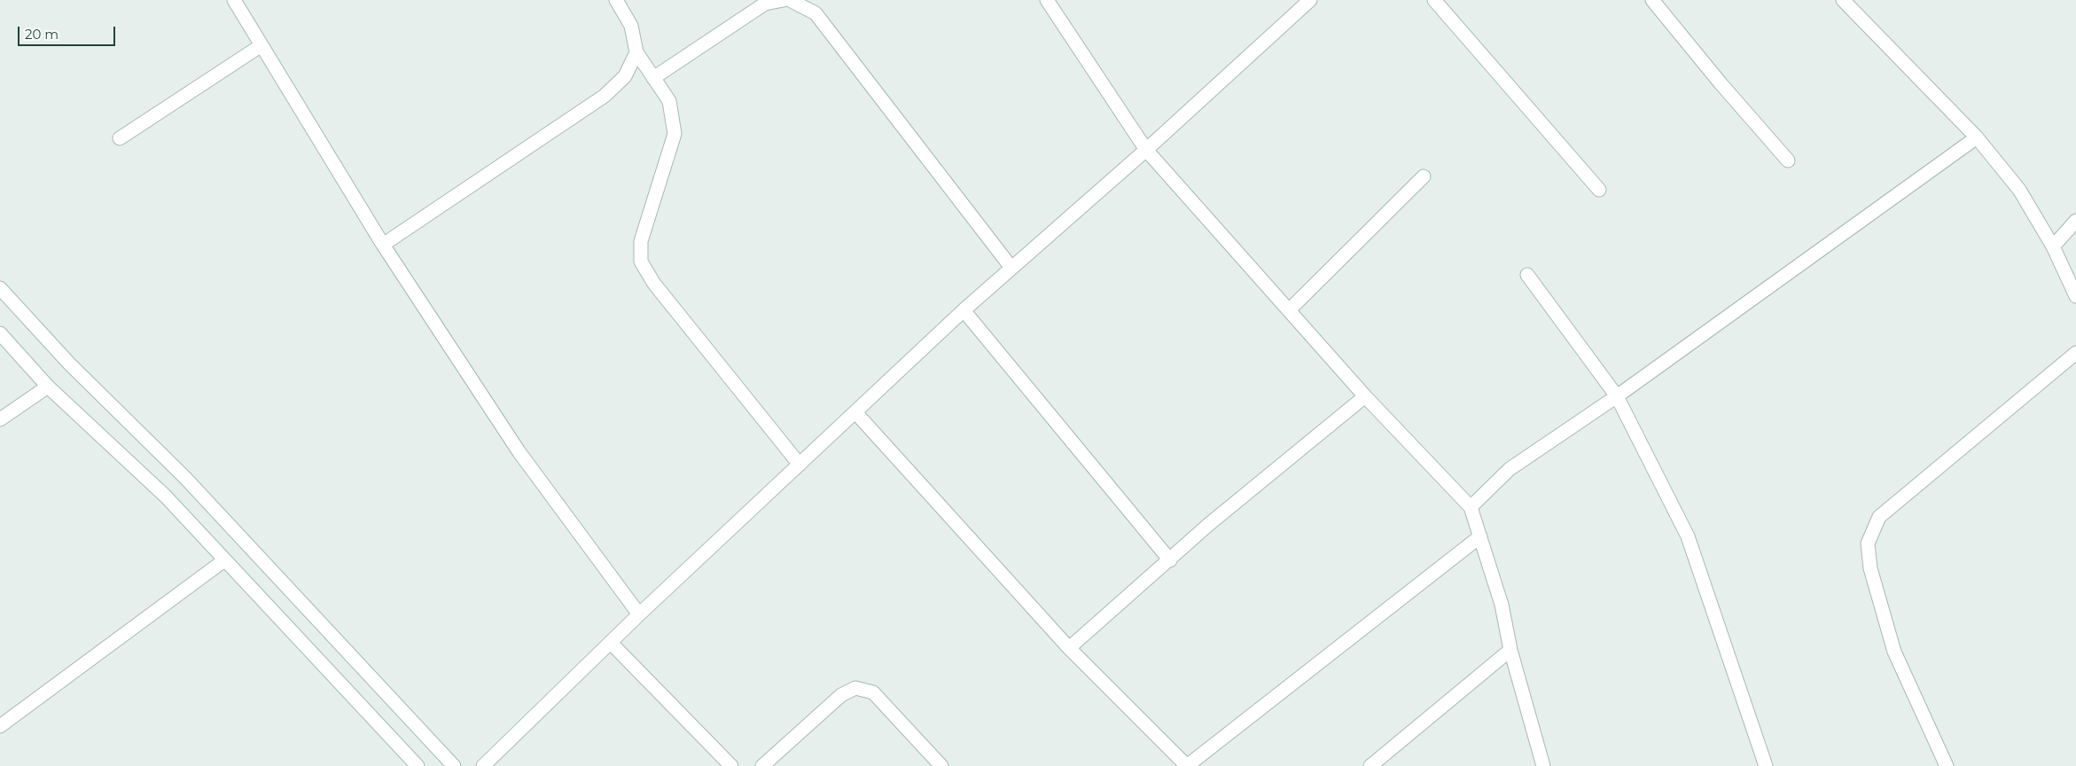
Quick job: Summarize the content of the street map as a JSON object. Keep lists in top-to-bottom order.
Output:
{
  "scale_bar": "20 m"
}
